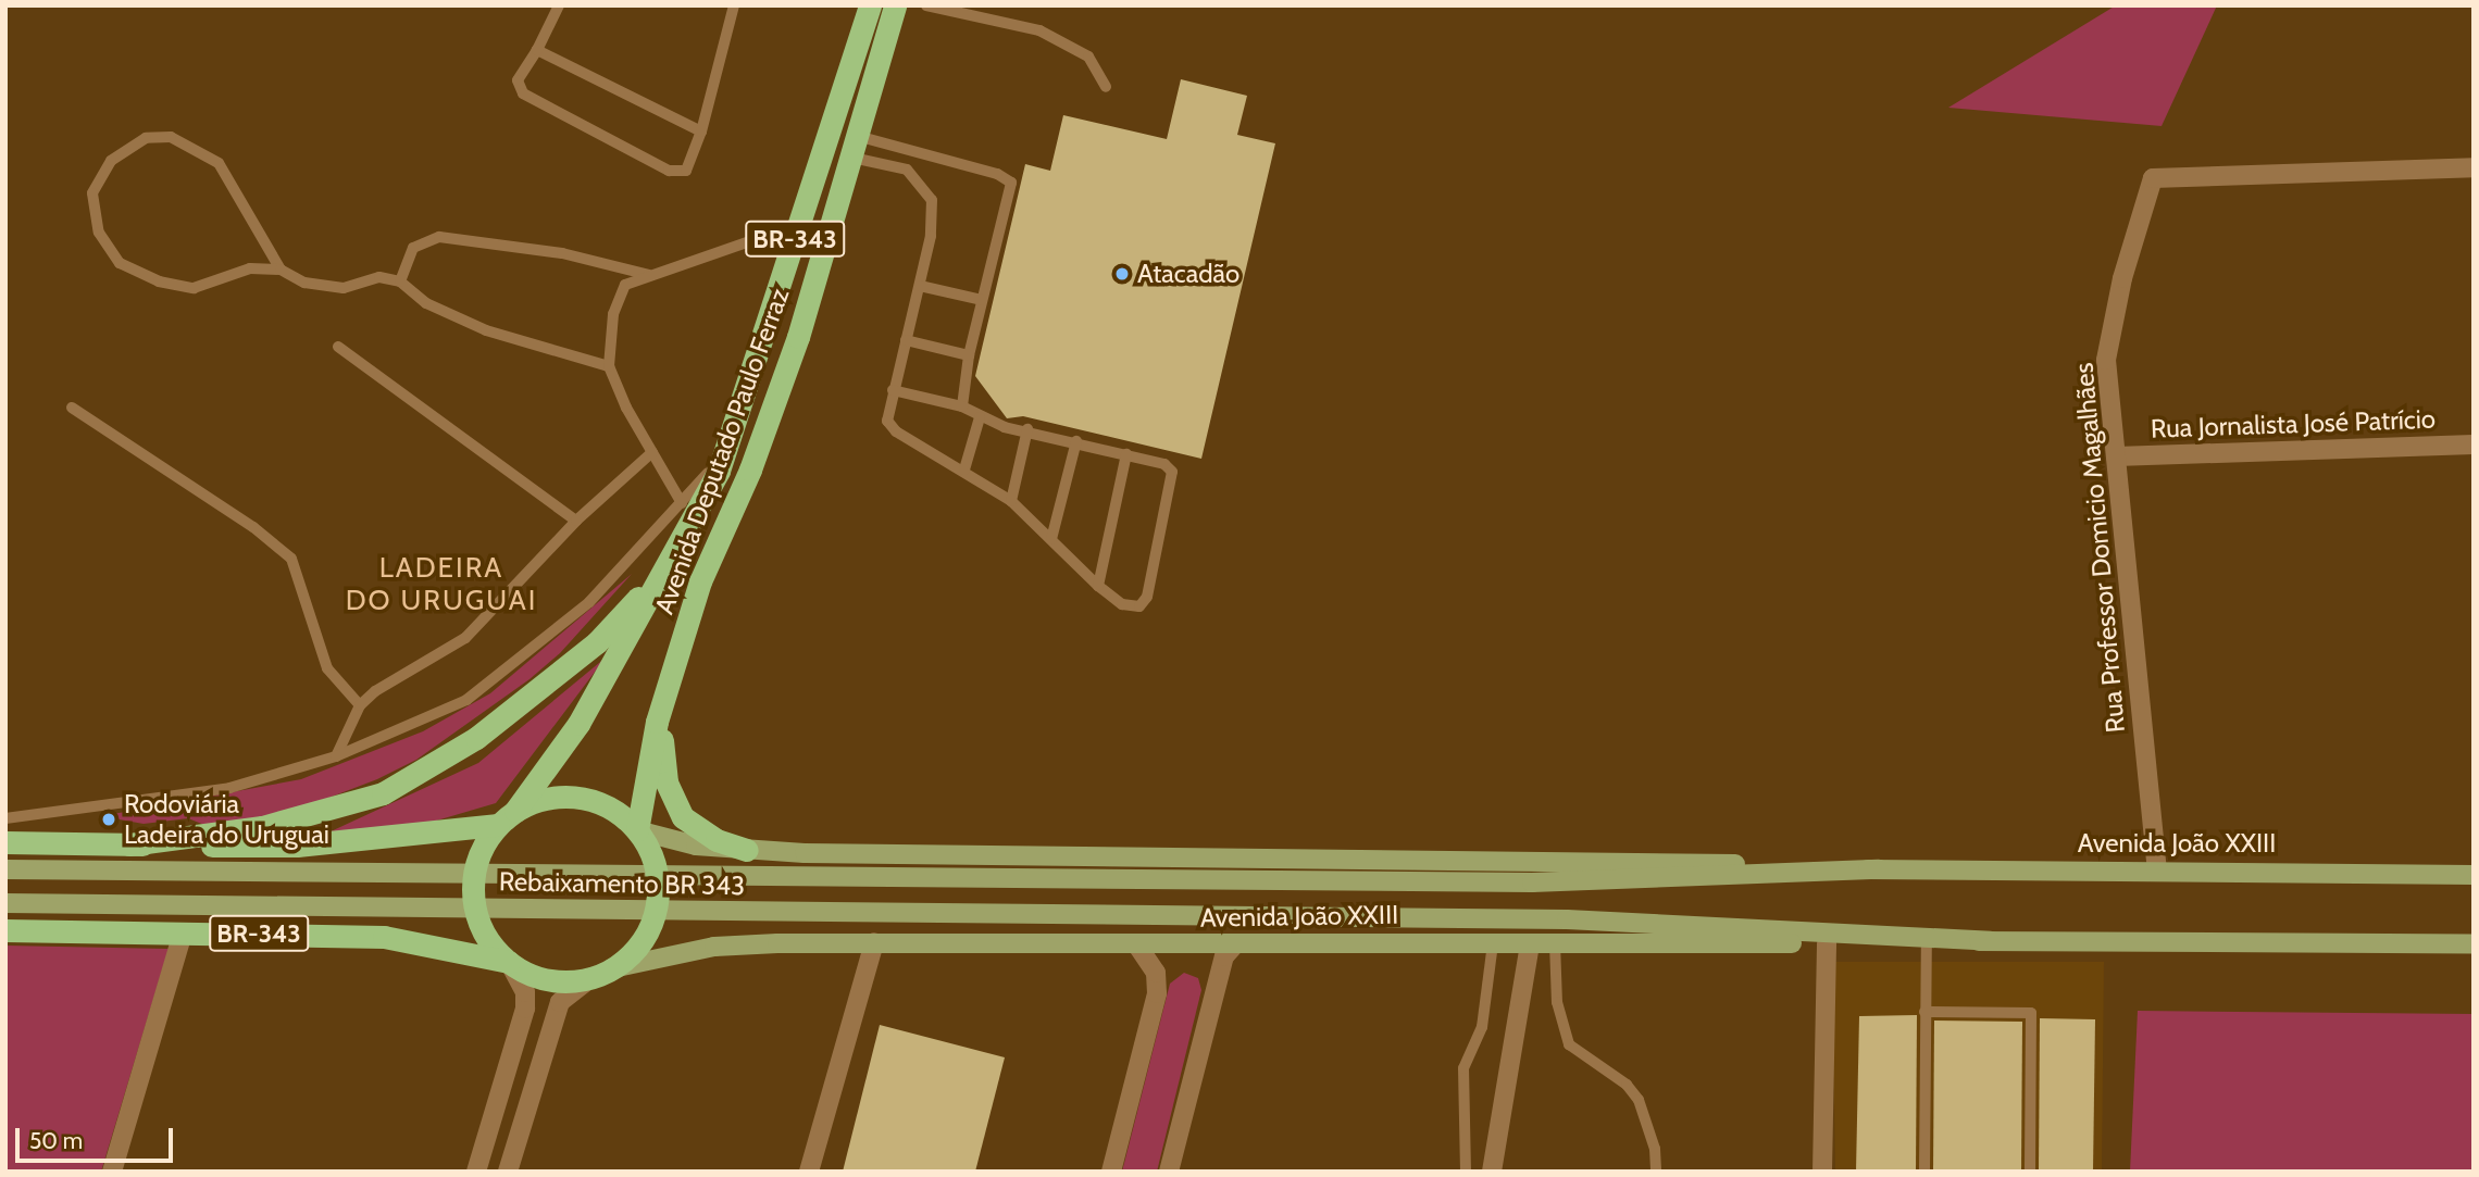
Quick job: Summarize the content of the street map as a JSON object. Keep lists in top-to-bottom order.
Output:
{
  "streets": {
    "highway": ["BR-343", "Avenida Deputado Paulo Ferraz"],
    "main road": ["Avenida João XXIII", "Rebaixamento BR 343"],
    "street": ["Rua Jornalista José Patrício", "Rua Professor Domicio Magalhães"]
  },
  "crossings": [
    ["BR-343", "Avenida Deputado Paulo Ferraz"],
    ["BR-343", "Avenida João XXIII"],
    ["Rua Jornalista José Patrício", "Rua Professor Domicio Magalhães"],
    ["Avenida Deputado Paulo Ferraz", "Avenida João XXIII"],
    ["Rua Professor Domicio Magalhães", "Avenida João XXIII"],
    ["Avenida João XXIII", "Rebaixamento BR 343"]
  ],
  "districts": ["LADEIRA DO URUGUAI"],
  "places": ["Atacadão", "Rodoviária Ladeira do Uruguai"],
  "scale_bar": "50 m"
}
